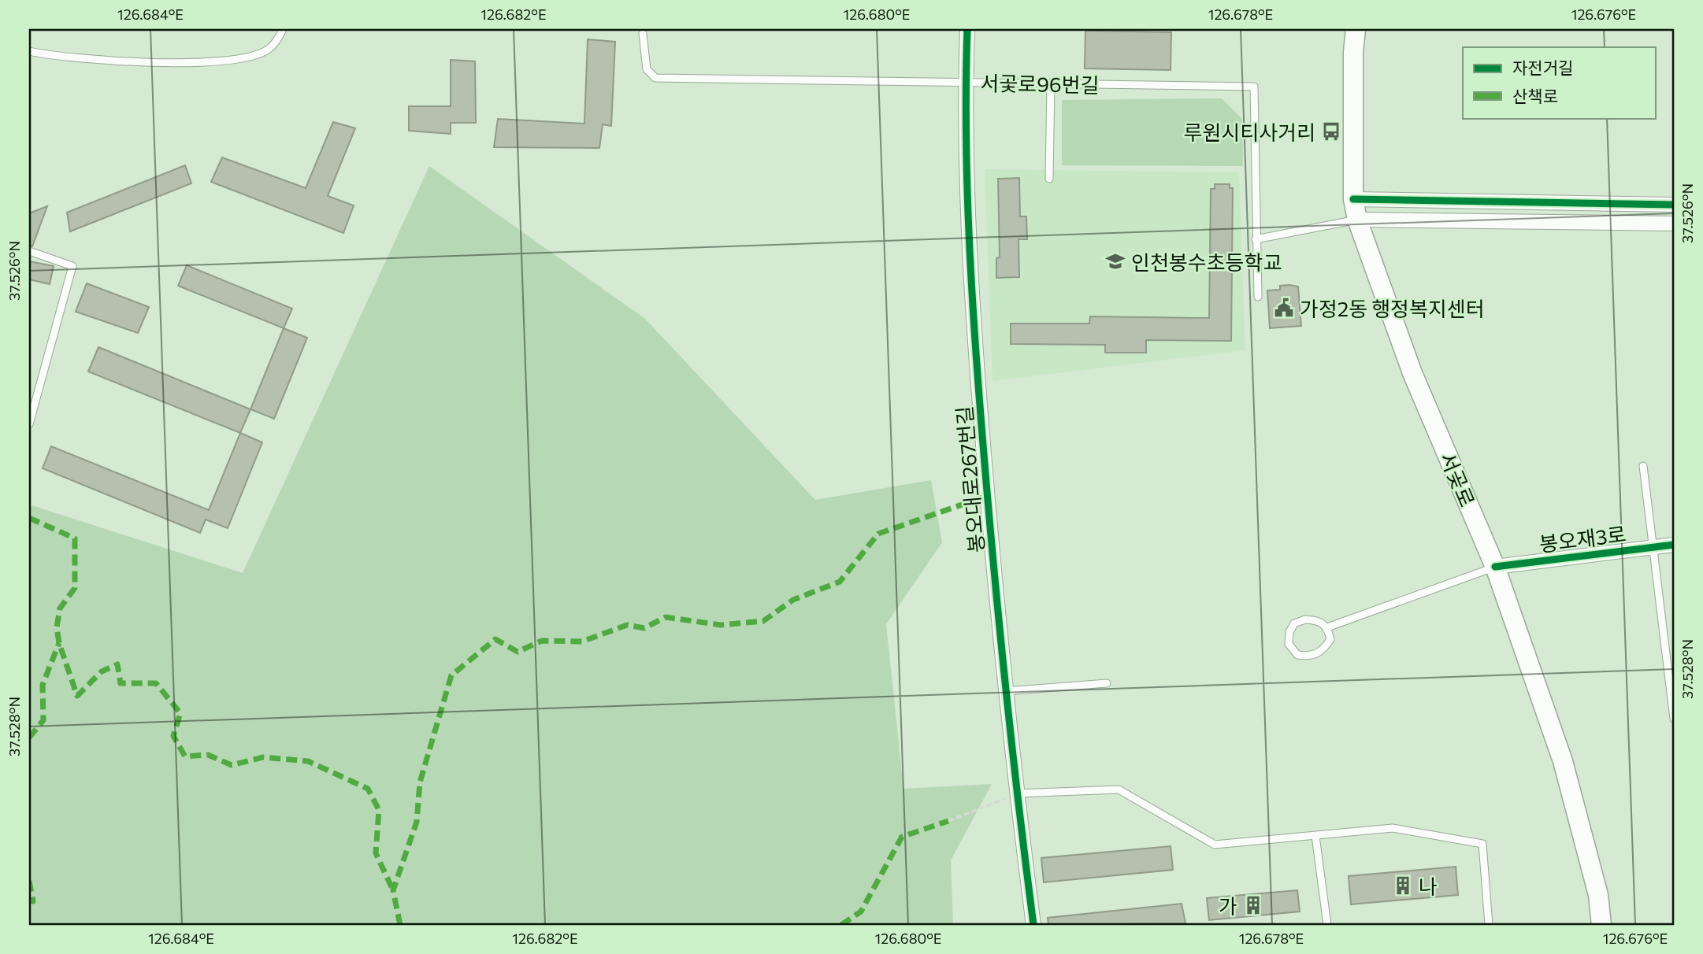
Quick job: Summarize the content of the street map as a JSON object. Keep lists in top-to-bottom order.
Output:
{
  "streets": {
    "main road": ["서곶로"],
    "street": ["봉오대로267번길", "봉오재3로"],
    "lane": ["서곷로96번길"]
  },
  "crossings": [
    ["서곷로96번길", "봉오대로267번길"],
    ["서곶로", "봉오재3로"]
  ],
  "places": {
    "bus stop": ["루원시티사거리"],
    "school or university": ["인천봉수초등학교"],
    "public building": ["가정2동 행정복지센터"],
    "building": ["나", "가"]
  },
  "legend": ["자전거길", "산책로"],
  "coordinates": [
    "126.684°E",
    "126.682°E",
    "126.680°E",
    "126.678°E",
    "126.676°E",
    "37.526°N",
    "37.528°N"
  ]
}
